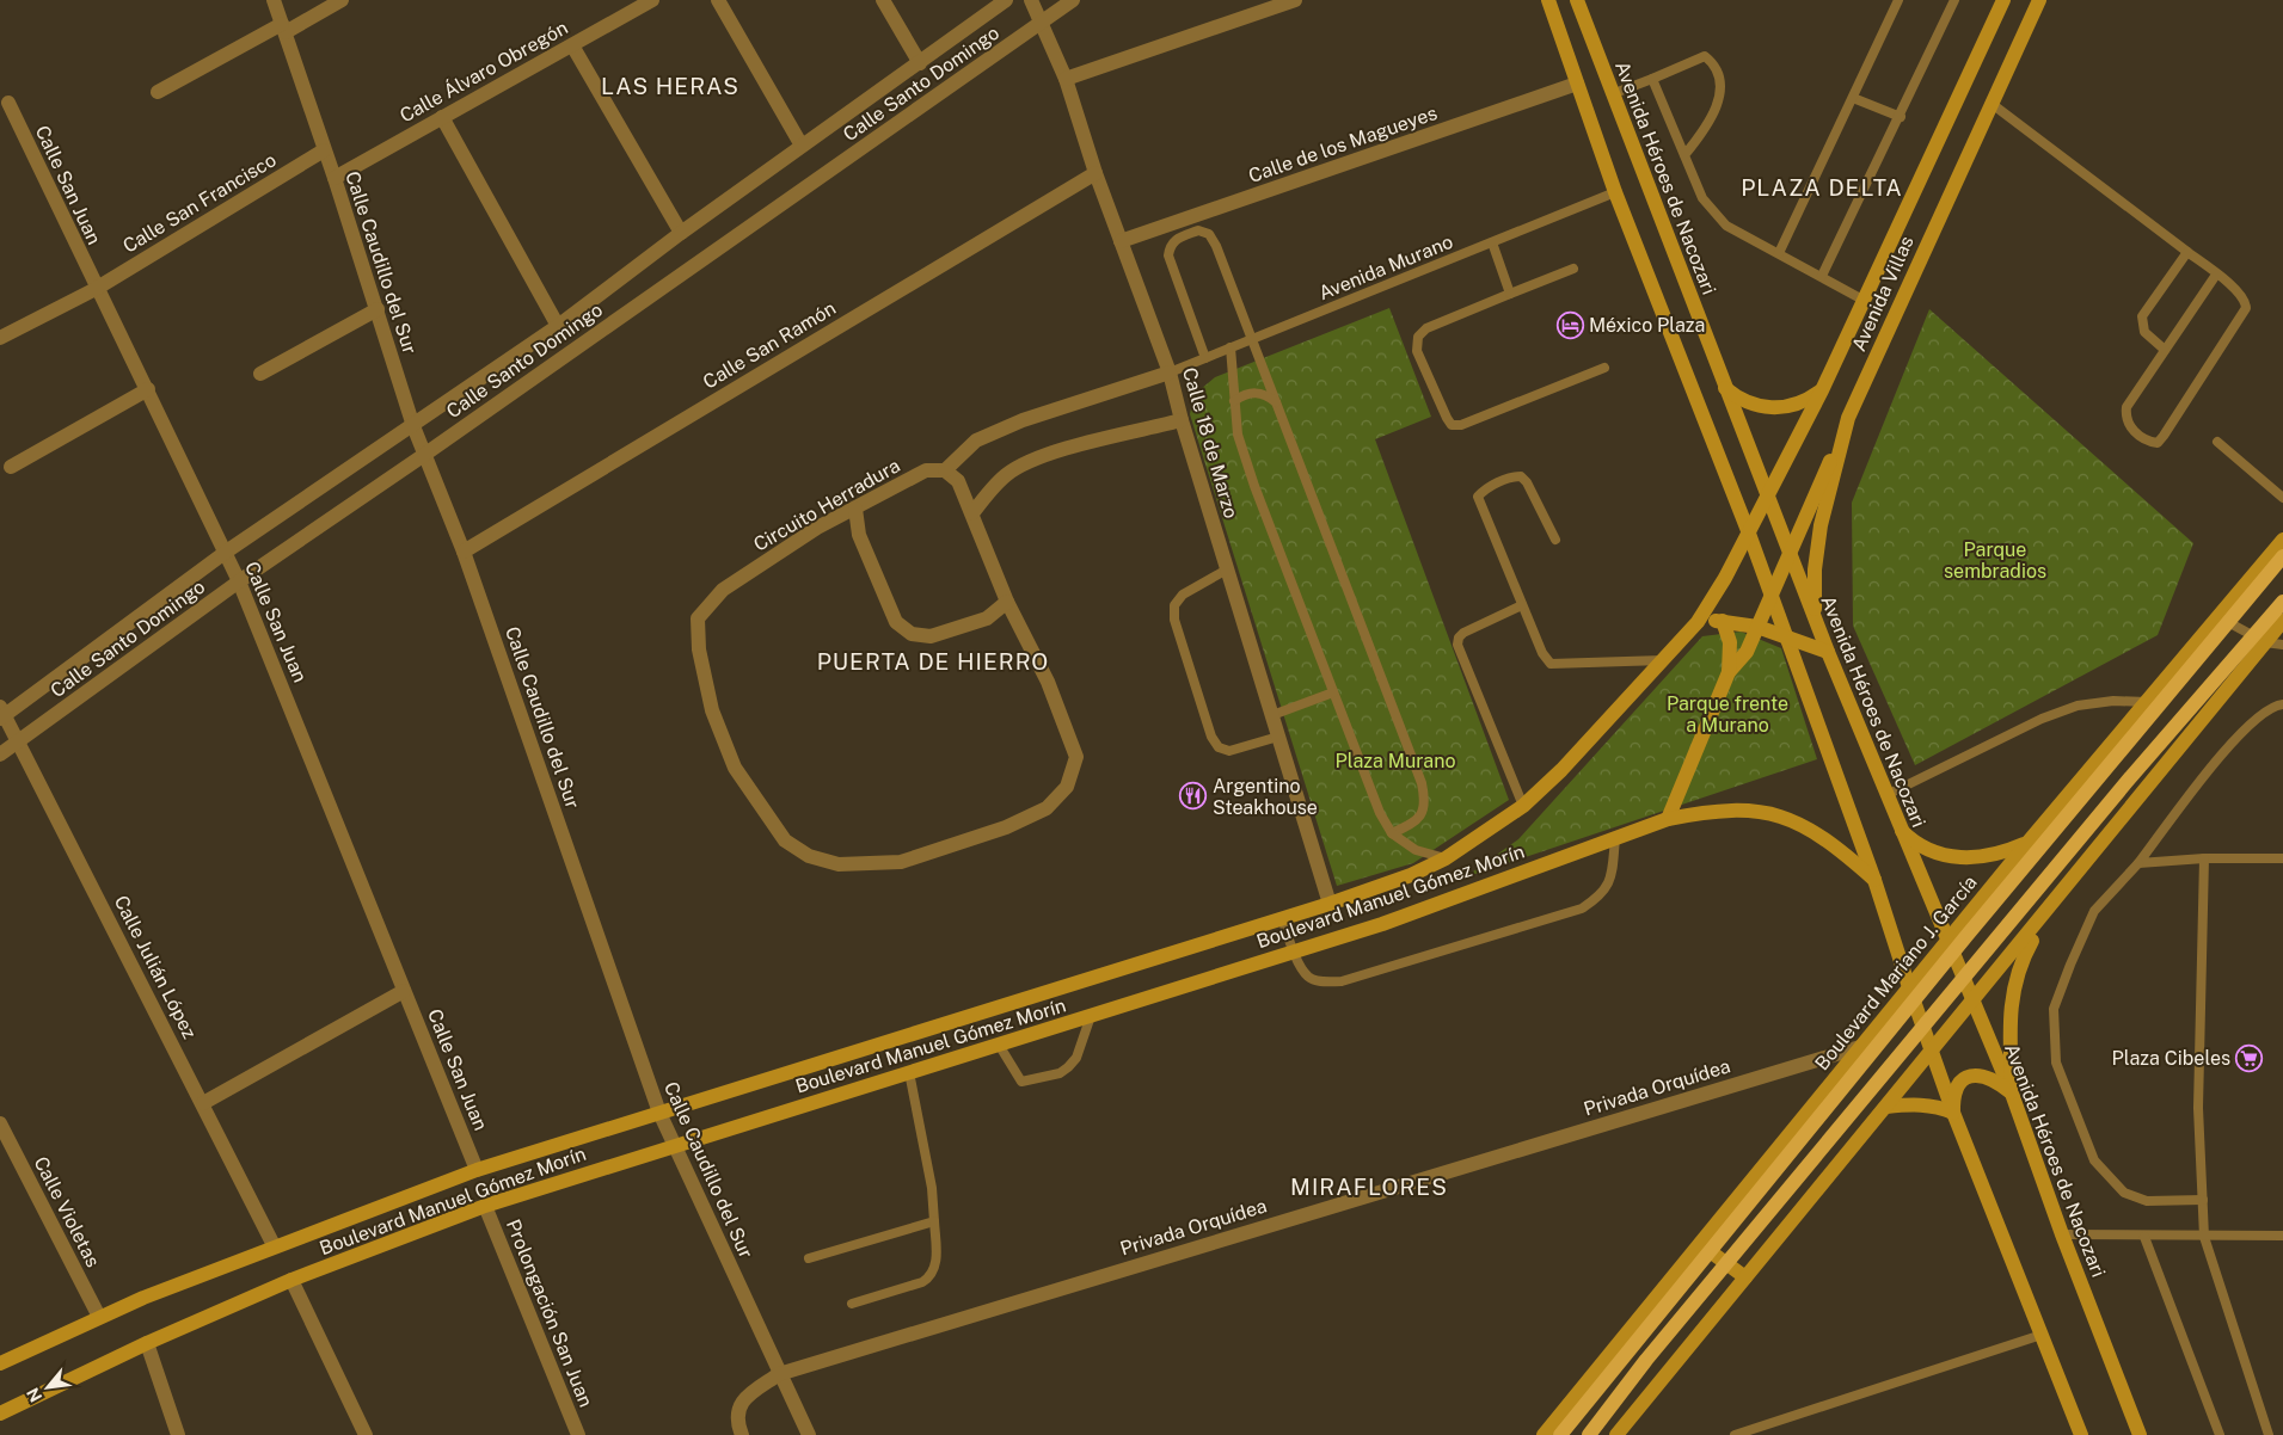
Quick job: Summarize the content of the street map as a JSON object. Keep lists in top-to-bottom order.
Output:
{
  "streets": {
    "main road": [
      "Avenida Héroes de Nacozari",
      "Avenida Villas",
      "Boulevard Manuel Gómez Morín",
      "Boulevard Mariano J. García"
    ],
    "street": [
      "Calle Álvaro Obregón",
      "Calle Santo Domingo",
      "Calle de los Magueyes",
      "Calle San Juan",
      "Calle San Francisco",
      "Calle Caudillo del Sur",
      "Calle San Ramón",
      "Calle 18 de Marzo",
      "Circuito Herradura",
      "Calle Julián López",
      "Privada Orquídea",
      "Calle Violetas",
      "Prolongación San Juan"
    ],
    "lane": ["Avenida Murano"]
  },
  "crossings": [
    ["Calle Álvaro Obregón", "Calle Caudillo del Sur"],
    ["Calle Santo Domingo", "Calle San Juan"],
    ["Calle Santo Domingo", "Calle Caudillo del Sur"],
    ["Calle Santo Domingo", "Calle 18 de Marzo"],
    ["Calle Santo Domingo", "Calle Julián López"],
    ["Calle de los Magueyes", "Calle 18 de Marzo"],
    ["Avenida Héroes de Nacozari", "Avenida Villas"],
    ["Avenida Héroes de Nacozari", "Boulevard Mariano J. García"],
    ["Calle San Juan", "Calle San Francisco"],
    ["Calle San Juan", "Boulevard Manuel Gómez Morín"],
    ["Calle San Francisco", "Calle Caudillo del Sur"],
    ["Calle Caudillo del Sur", "Calle San Ramón"],
    ["Calle Caudillo del Sur", "Boulevard Manuel Gómez Morín"],
    ["Calle Caudillo del Sur", "Privada Orquídea"],
    ["Avenida Murano", "Calle 18 de Marzo"],
    ["Avenida Villas", "Boulevard Manuel Gómez Morín"],
    ["Calle San Ramón", "Calle 18 de Marzo"],
    ["Calle 18 de Marzo", "Boulevard Manuel Gómez Morín"],
    ["Boulevard Manuel Gómez Morín", "Calle Julián López"],
    ["Boulevard Manuel Gómez Morín", "Calle Violetas"],
    ["Boulevard Manuel Gómez Morín", "Prolongación San Juan"],
    ["Boulevard Mariano J. García", "Privada Orquídea"]
  ],
  "districts": [
    "LAS HERAS",
    "PLAZA DELTA",
    "PUERTA DE HIERRO",
    "MIRAFLORES"
  ],
  "parks": ["Parque sembradios", "Parque frente a Murano", "Plaza Murano"],
  "places": {
    "hotel": ["México Plaza"],
    "restaurant": ["Argentino Steakhouse"],
    "supermarket": ["Plaza Cibeles"]
  },
  "north": "bottom left"
}
